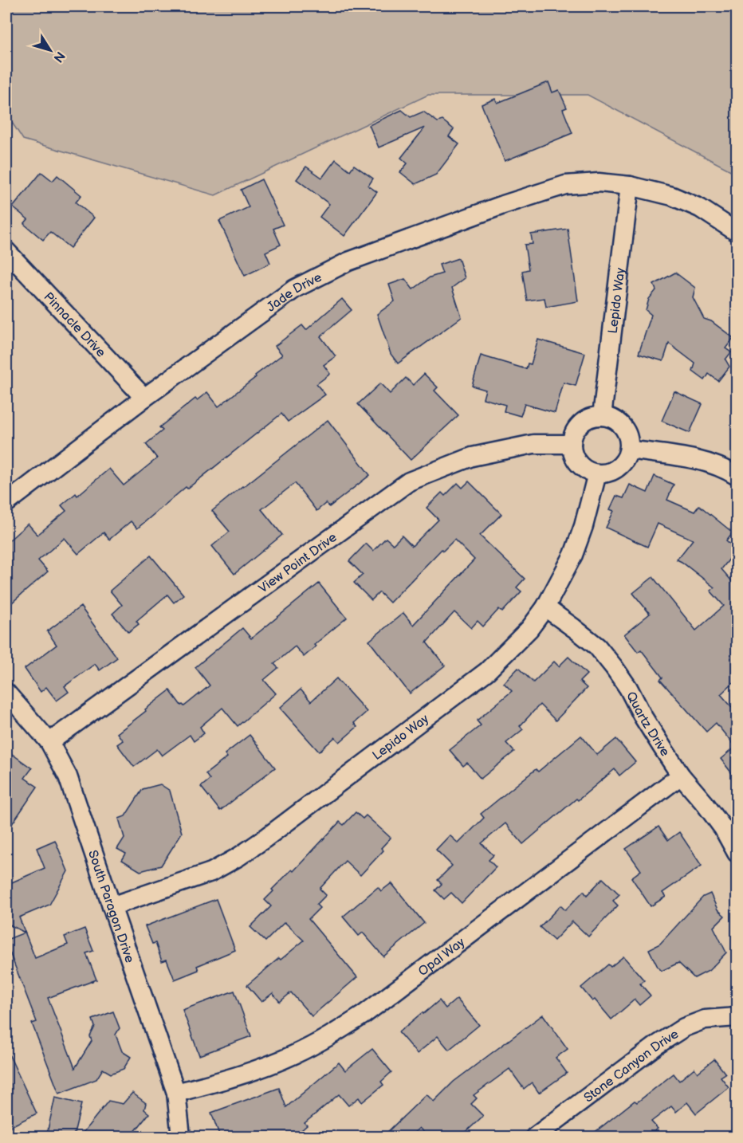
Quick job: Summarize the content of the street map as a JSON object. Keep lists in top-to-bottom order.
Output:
{
  "streets": {
    "street": [
      "Jade Drive",
      "Lepido Way",
      "Pinnacle Drive",
      "View Point Drive",
      "Quartz Drive",
      "South Paragon Drive",
      "Opal Way",
      "Stone Canyon Drive"
    ]
  },
  "crossings": [
    ["Jade Drive", "Lepido Way"],
    ["Jade Drive", "Pinnacle Drive"],
    ["Lepido Way", "View Point Drive"],
    ["Lepido Way", "Quartz Drive"],
    ["Lepido Way", "South Paragon Drive"],
    ["View Point Drive", "South Paragon Drive"],
    ["Quartz Drive", "Opal Way"],
    ["South Paragon Drive", "Opal Way"]
  ],
  "north": "bottom right"
}
